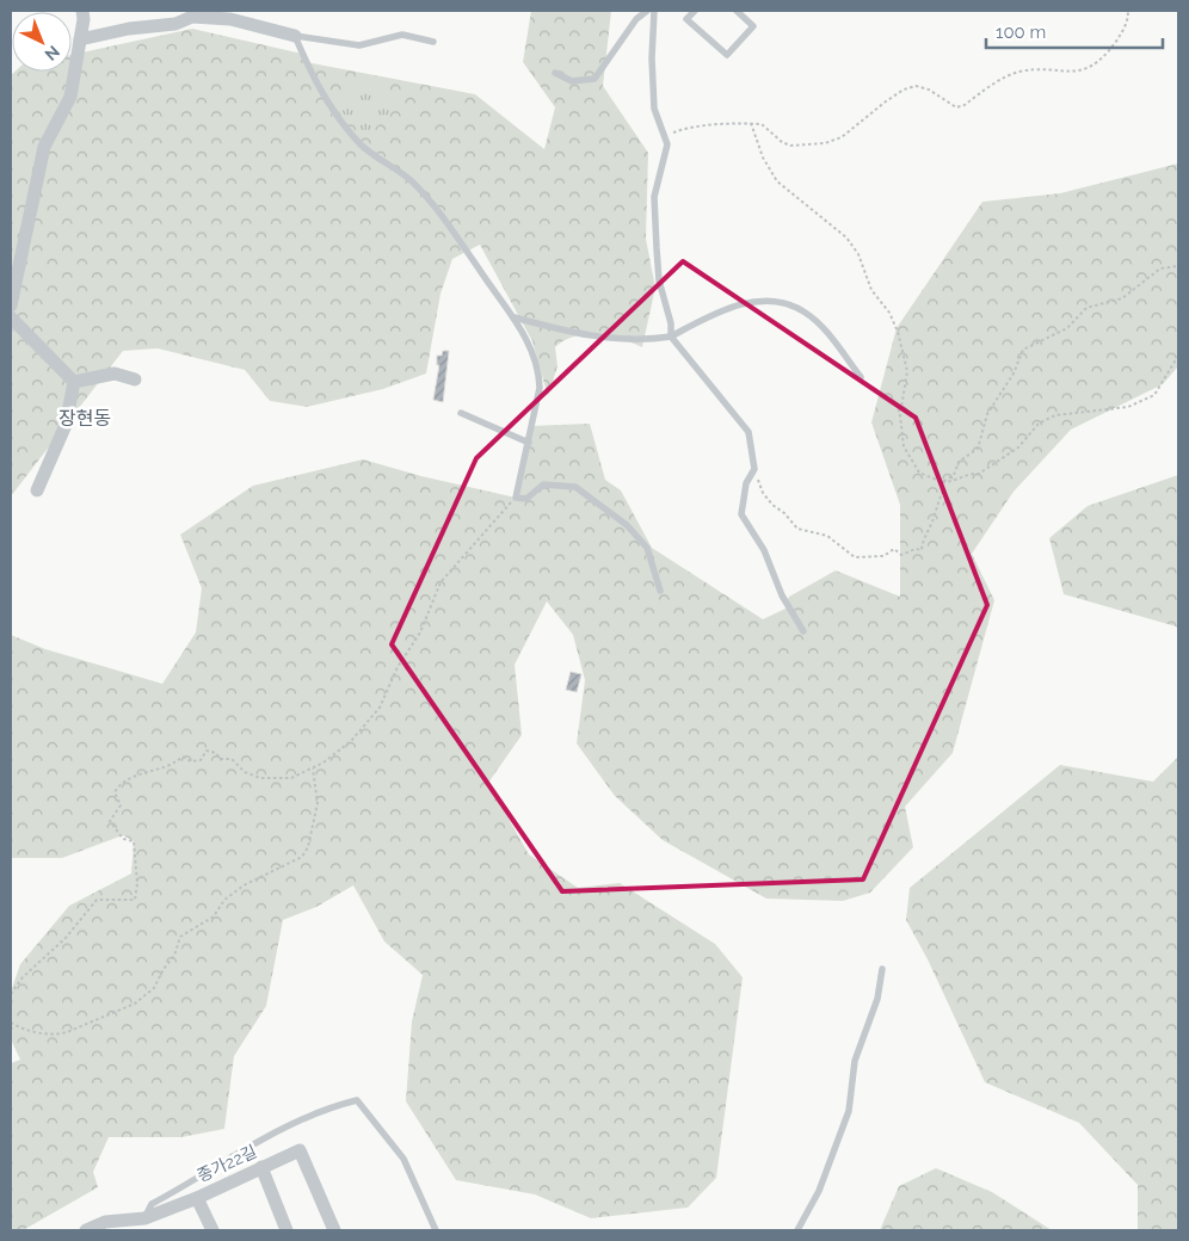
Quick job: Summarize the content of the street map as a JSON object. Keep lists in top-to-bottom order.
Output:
{
  "streets": {
    "street": ["종가22길"]
  },
  "districts": ["장현동"],
  "scale_bar": "100 m",
  "north": "bottom right"
}
